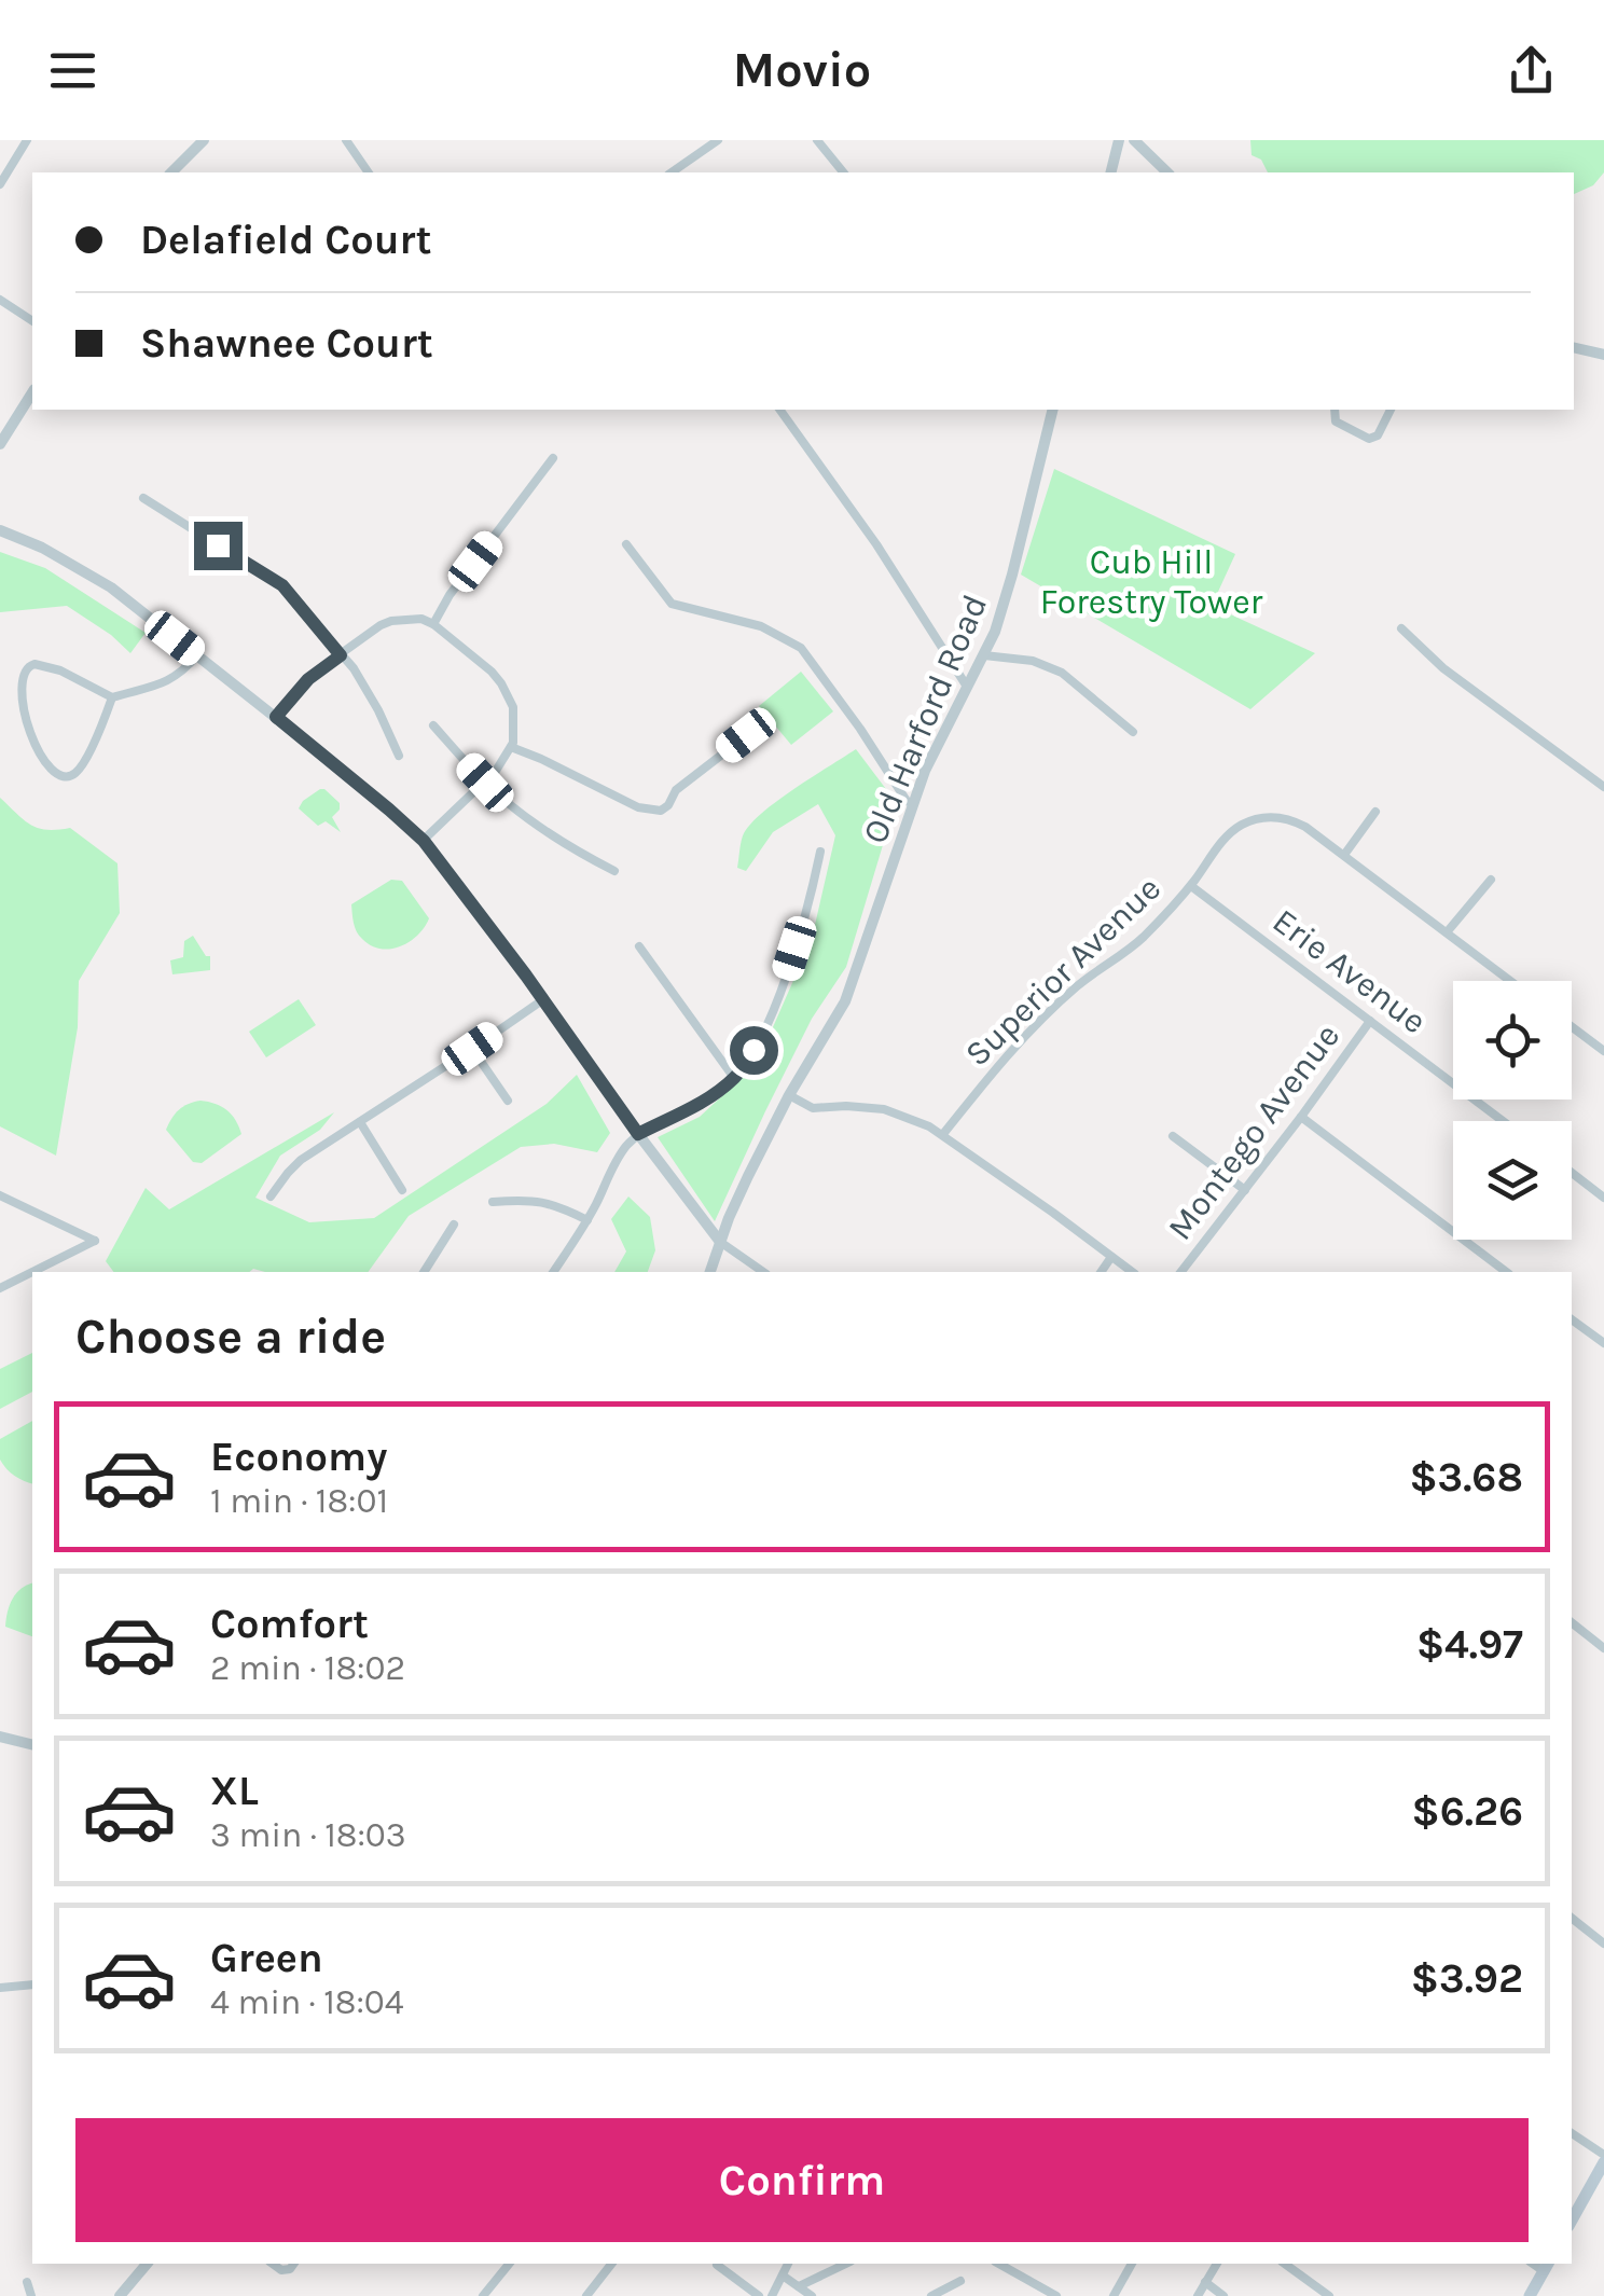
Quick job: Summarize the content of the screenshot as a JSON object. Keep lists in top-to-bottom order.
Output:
{
  "streets": {
    "street": [
      "Old Harford Road",
      "Superior Avenue",
      "Erie Avenue",
      "Montego Avenue"
    ]
  },
  "crossings": [
    ["Superior Avenue", "Erie Avenue"],
    ["Erie Avenue", "Montego Avenue"]
  ],
  "parks": ["Cub Hill Forestry Tower"],
  "page": {
    "header": "Movio",
    "banner": ["Delafield Court", "Shawnee Court"],
    "heading": "Choose a ride",
    "list": [
      {
        "name": "Economy",
        "note": "1 min · 18:01",
        "value": "$3.68"
      },
      {
        "name": "Comfort",
        "note": "2 min · 18:02",
        "value": "$4.97"
      },
      {
        "name": "XL",
        "note": "3 min · 18:03",
        "value": "$6.26"
      },
      {
        "name": "Green",
        "note": "4 min · 18:04",
        "value": "$3.92"
      }
    ],
    "buttons": "Confirm"
  }
}
